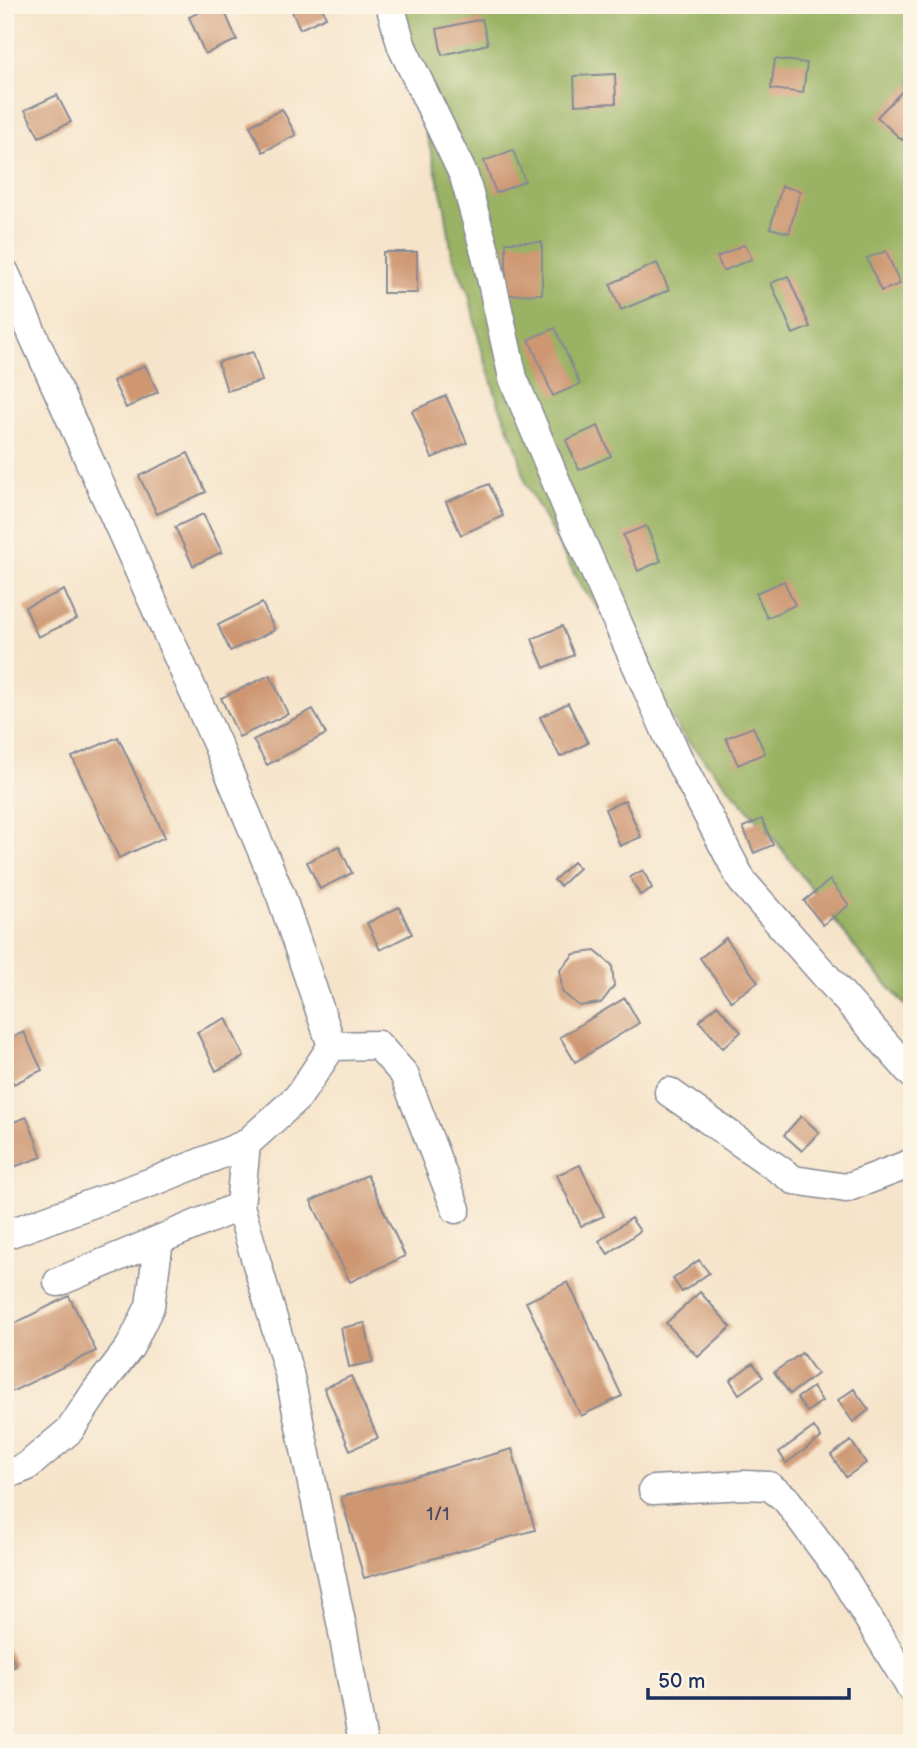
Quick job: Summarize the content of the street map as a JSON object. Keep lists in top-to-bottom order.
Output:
{
  "house_numbers": ["1/1"],
  "scale_bar": "50 m"
}
